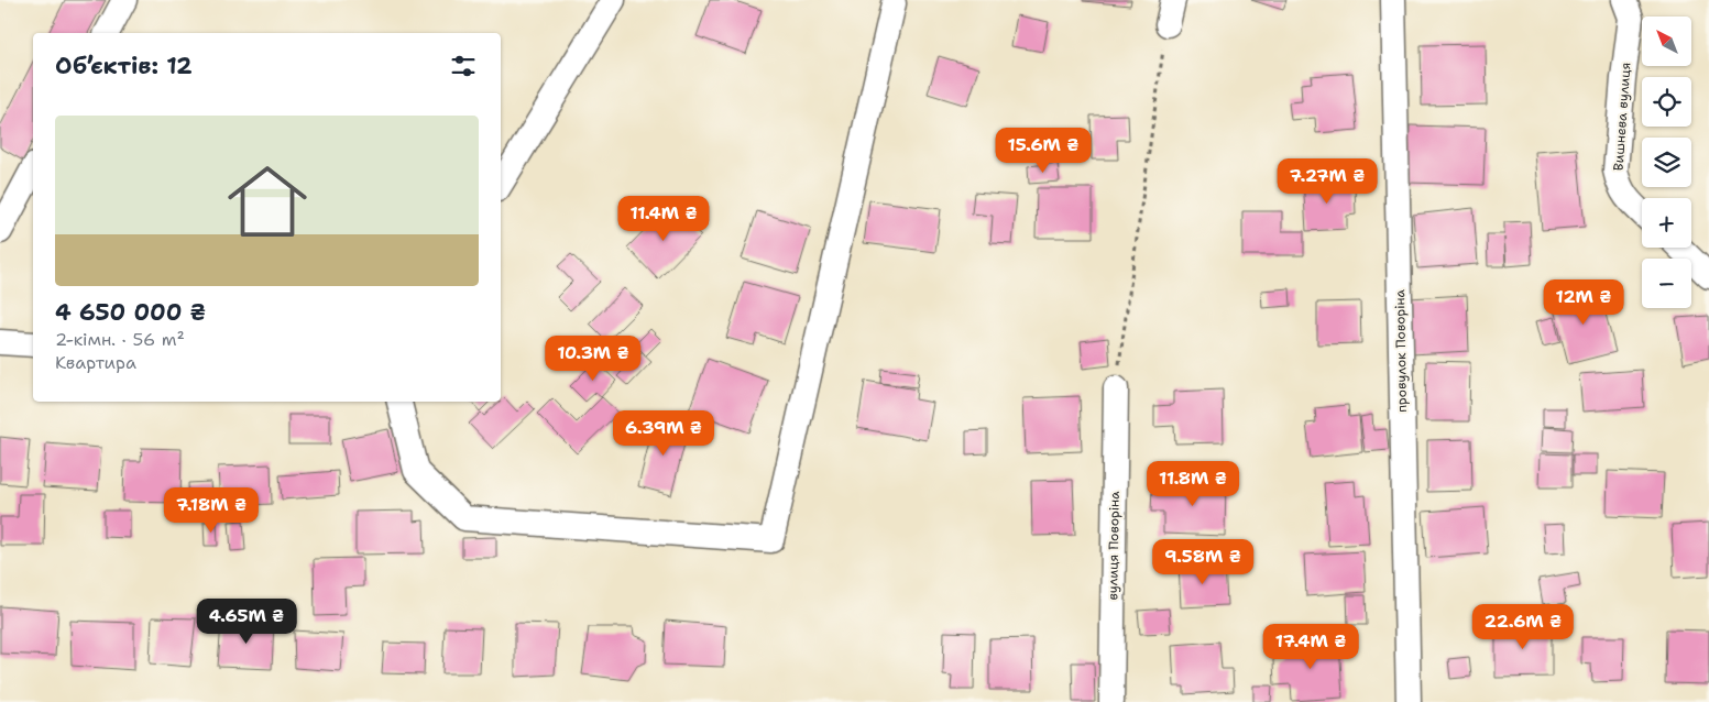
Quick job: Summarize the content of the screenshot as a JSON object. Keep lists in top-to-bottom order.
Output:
{
  "streets": {
    "street": ["Вишнева вулиця", "провулок Поворіна", "вулиця Поворіна"]
  },
  "north": "top left",
  "page": {
    "map_buttons": ["+", "−"],
    "heading": "Об’єктів: 12",
    "list": [
      {
        "name": "4 650 000 ₴",
        "note": "2-кімн. · 56 m² · Квартира"
      }
    ],
    "price": [
      "15.6M ₴",
      "7.27M ₴",
      "11.4M ₴",
      "12M ₴",
      "10.3M ₴",
      "6.39M ₴",
      "11.8M ₴",
      "7.18M ₴",
      "9.58M ₴",
      "4.65M ₴",
      "22.6M ₴",
      "17.4M ₴"
    ]
  }
}
